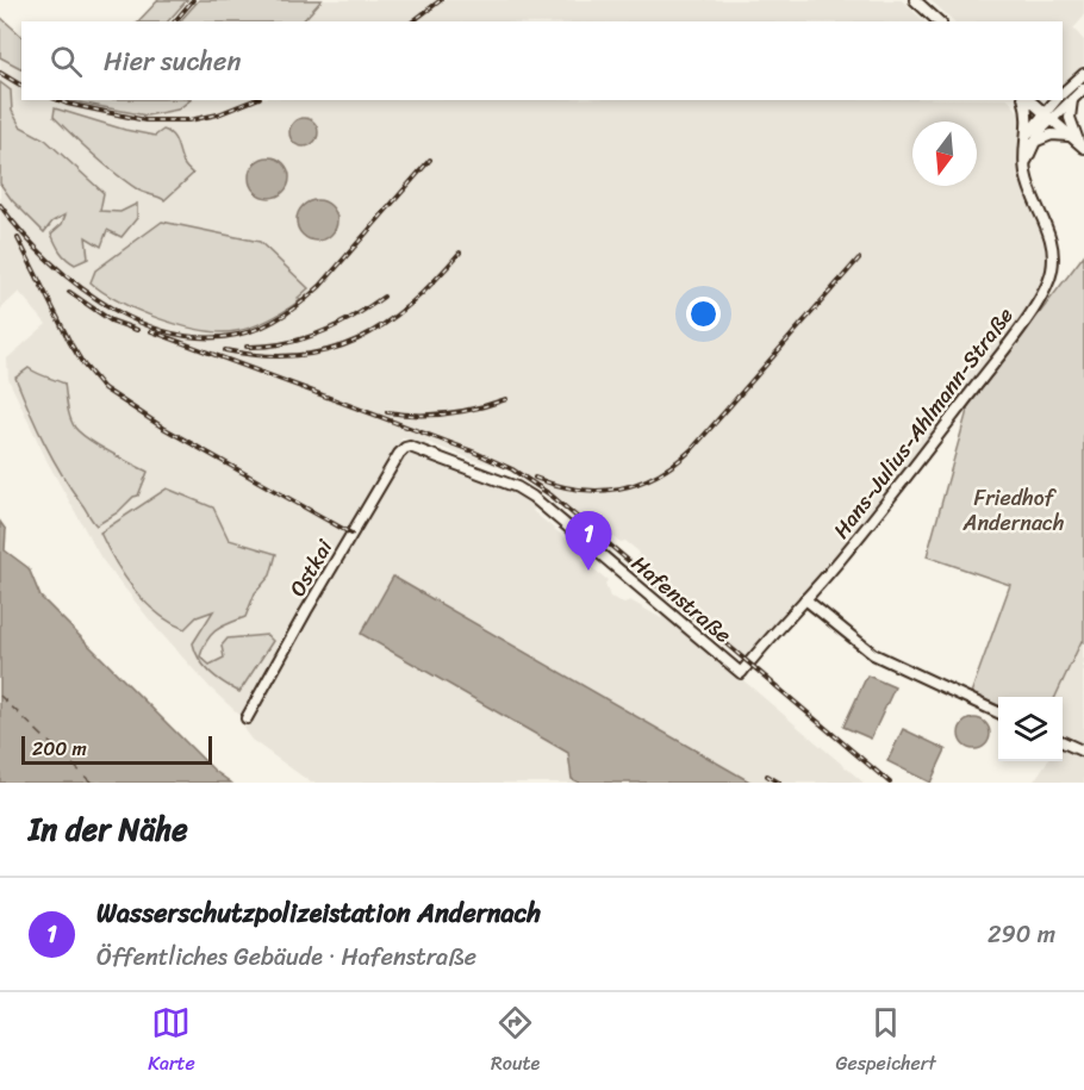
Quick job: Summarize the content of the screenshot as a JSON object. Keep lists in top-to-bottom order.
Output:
{
  "streets": {
    "street": ["Hans-Julius-Ahlmann-Straße", "Ostkai", "Hafenstraße"]
  },
  "crossings": [
    ["Hans-Julius-Ahlmann-Straße", "Hafenstraße"],
    ["Ostkai", "Hafenstraße"]
  ],
  "parks": ["Friedhof Andernach"],
  "scale_bar": "200 m",
  "north": "bottom",
  "page": {
    "search": "Hier suchen",
    "pins": "1",
    "scale": "200 m",
    "heading": "In der Nähe",
    "list": [
      {
        "mark": "1",
        "name": "Wasserschutzpolizeistation Andernach",
        "note": "Öffentliches Gebäude · Hafenstraße",
        "value": "290 m"
      }
    ],
    "nav": ["Karte", "Route", "Gespeichert"]
  }
}
